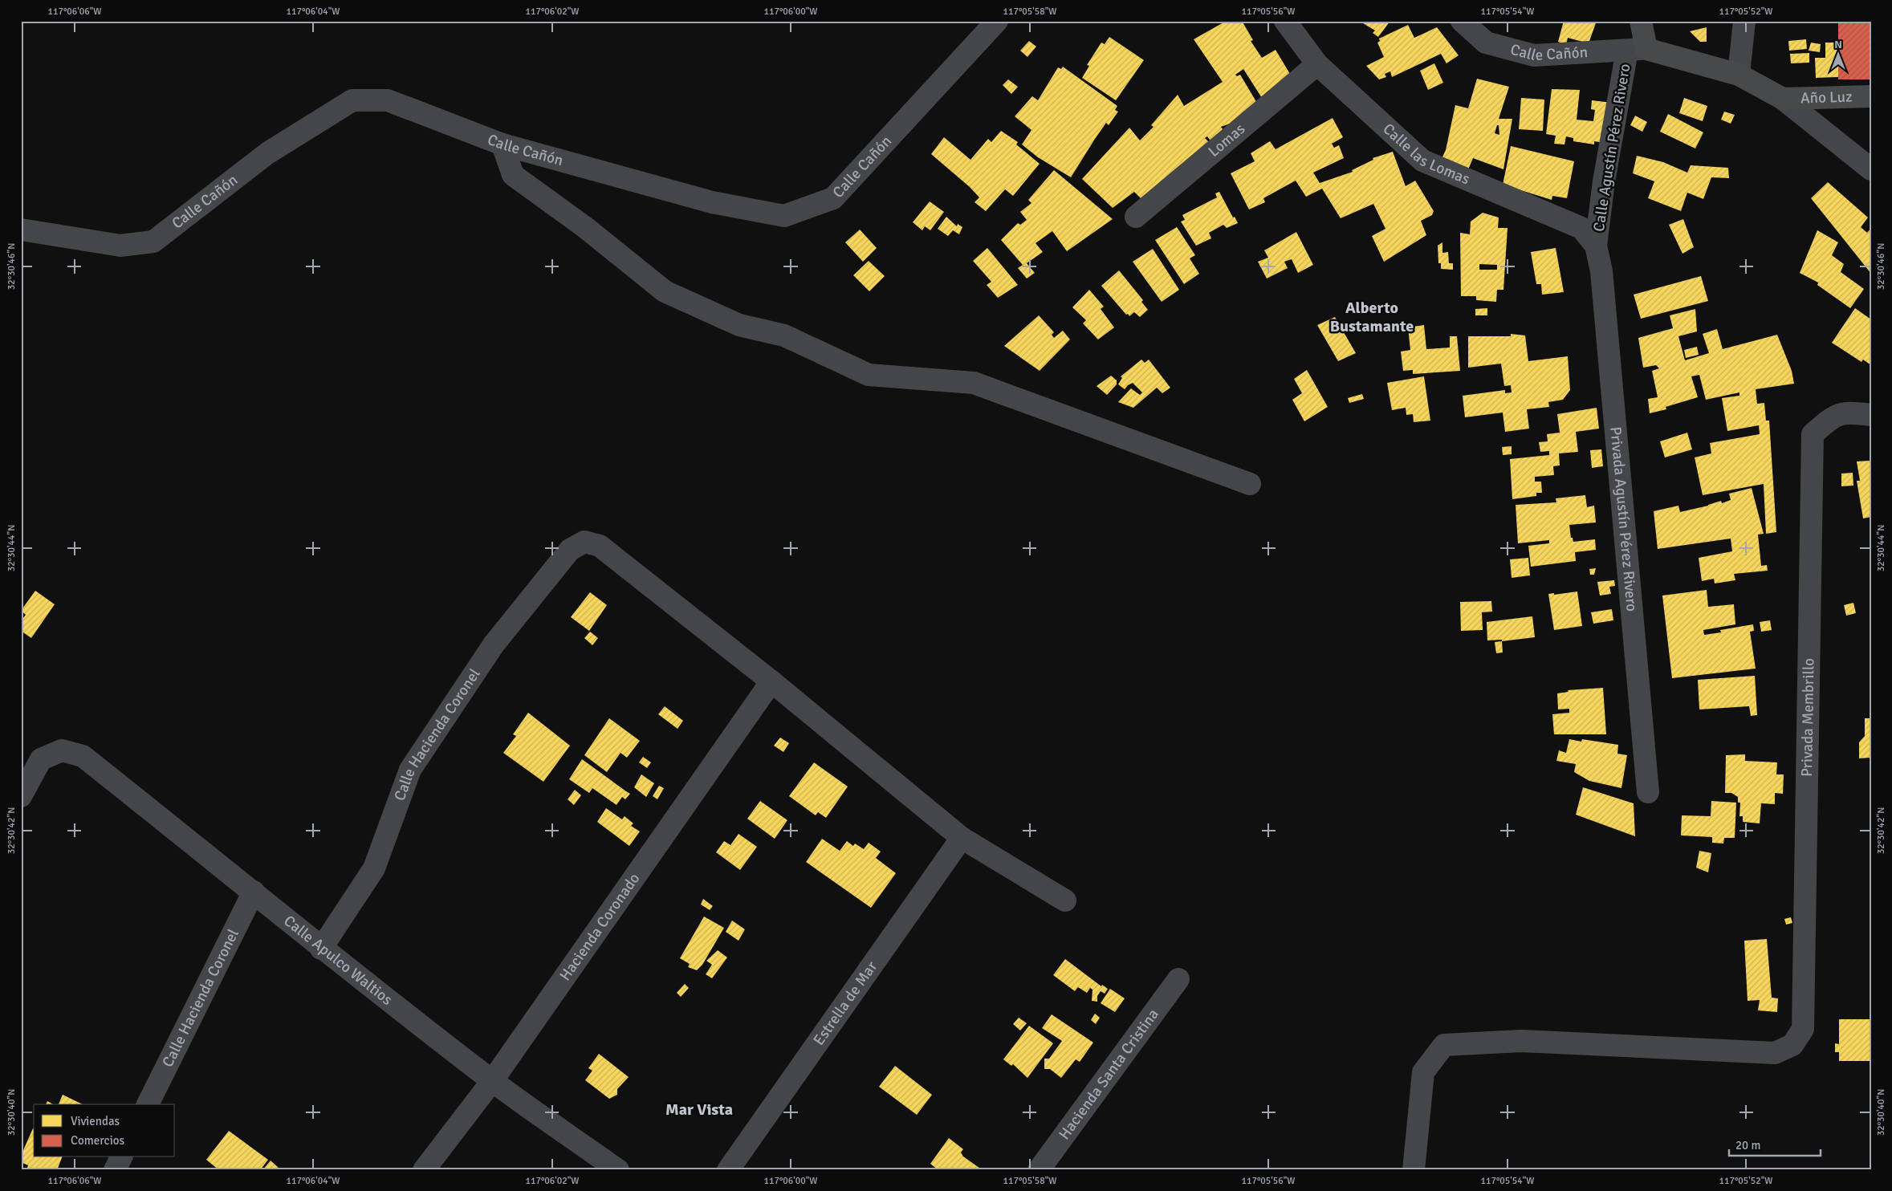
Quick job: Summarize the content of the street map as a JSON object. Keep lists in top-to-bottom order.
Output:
{
  "streets": {
    "main road": ["Año Luz", "Calle Agustín Pérez Rivero"],
    "street": [
      "Calle Cañón",
      "Lomas",
      "Calle las Lomas",
      "Privada Agustín Pérez Rivero",
      "Privada Membrillo",
      "Calle Hacienda Coronel",
      "Hacienda Coronado",
      "Calle Apulco Waltios",
      "Estrella de Mar",
      "Hacienda Santa Cristina"
    ]
  },
  "crossings": [
    ["Calle Cañón", "Calle Agustín Pérez Rivero"],
    ["Lomas", "Calle las Lomas"],
    ["Calle Agustín Pérez Rivero", "Calle las Lomas"],
    ["Calle Agustín Pérez Rivero", "Privada Agustín Pérez Rivero"],
    ["Calle las Lomas", "Privada Agustín Pérez Rivero"],
    ["Calle Hacienda Coronel", "Hacienda Coronado"],
    ["Calle Hacienda Coronel", "Calle Apulco Waltios"],
    ["Hacienda Coronado", "Calle Apulco Waltios"]
  ],
  "districts": ["Alberto Bustamante", "Mar Vista"],
  "legend": ["Viviendas", "Comercios"],
  "scale_bar": "20 m",
  "north": "top",
  "coordinates": [
    "117°06'06\"W",
    "117°06'04\"W",
    "117°06'02\"W",
    "117°06'00\"W",
    "117°05'58\"W",
    "117°05'56\"W",
    "117°05'54\"W",
    "117°05'52\"W",
    "32°30'46\"N",
    "32°30'44\"N",
    "32°30'42\"N",
    "32°30'40\"N"
  ]
}
